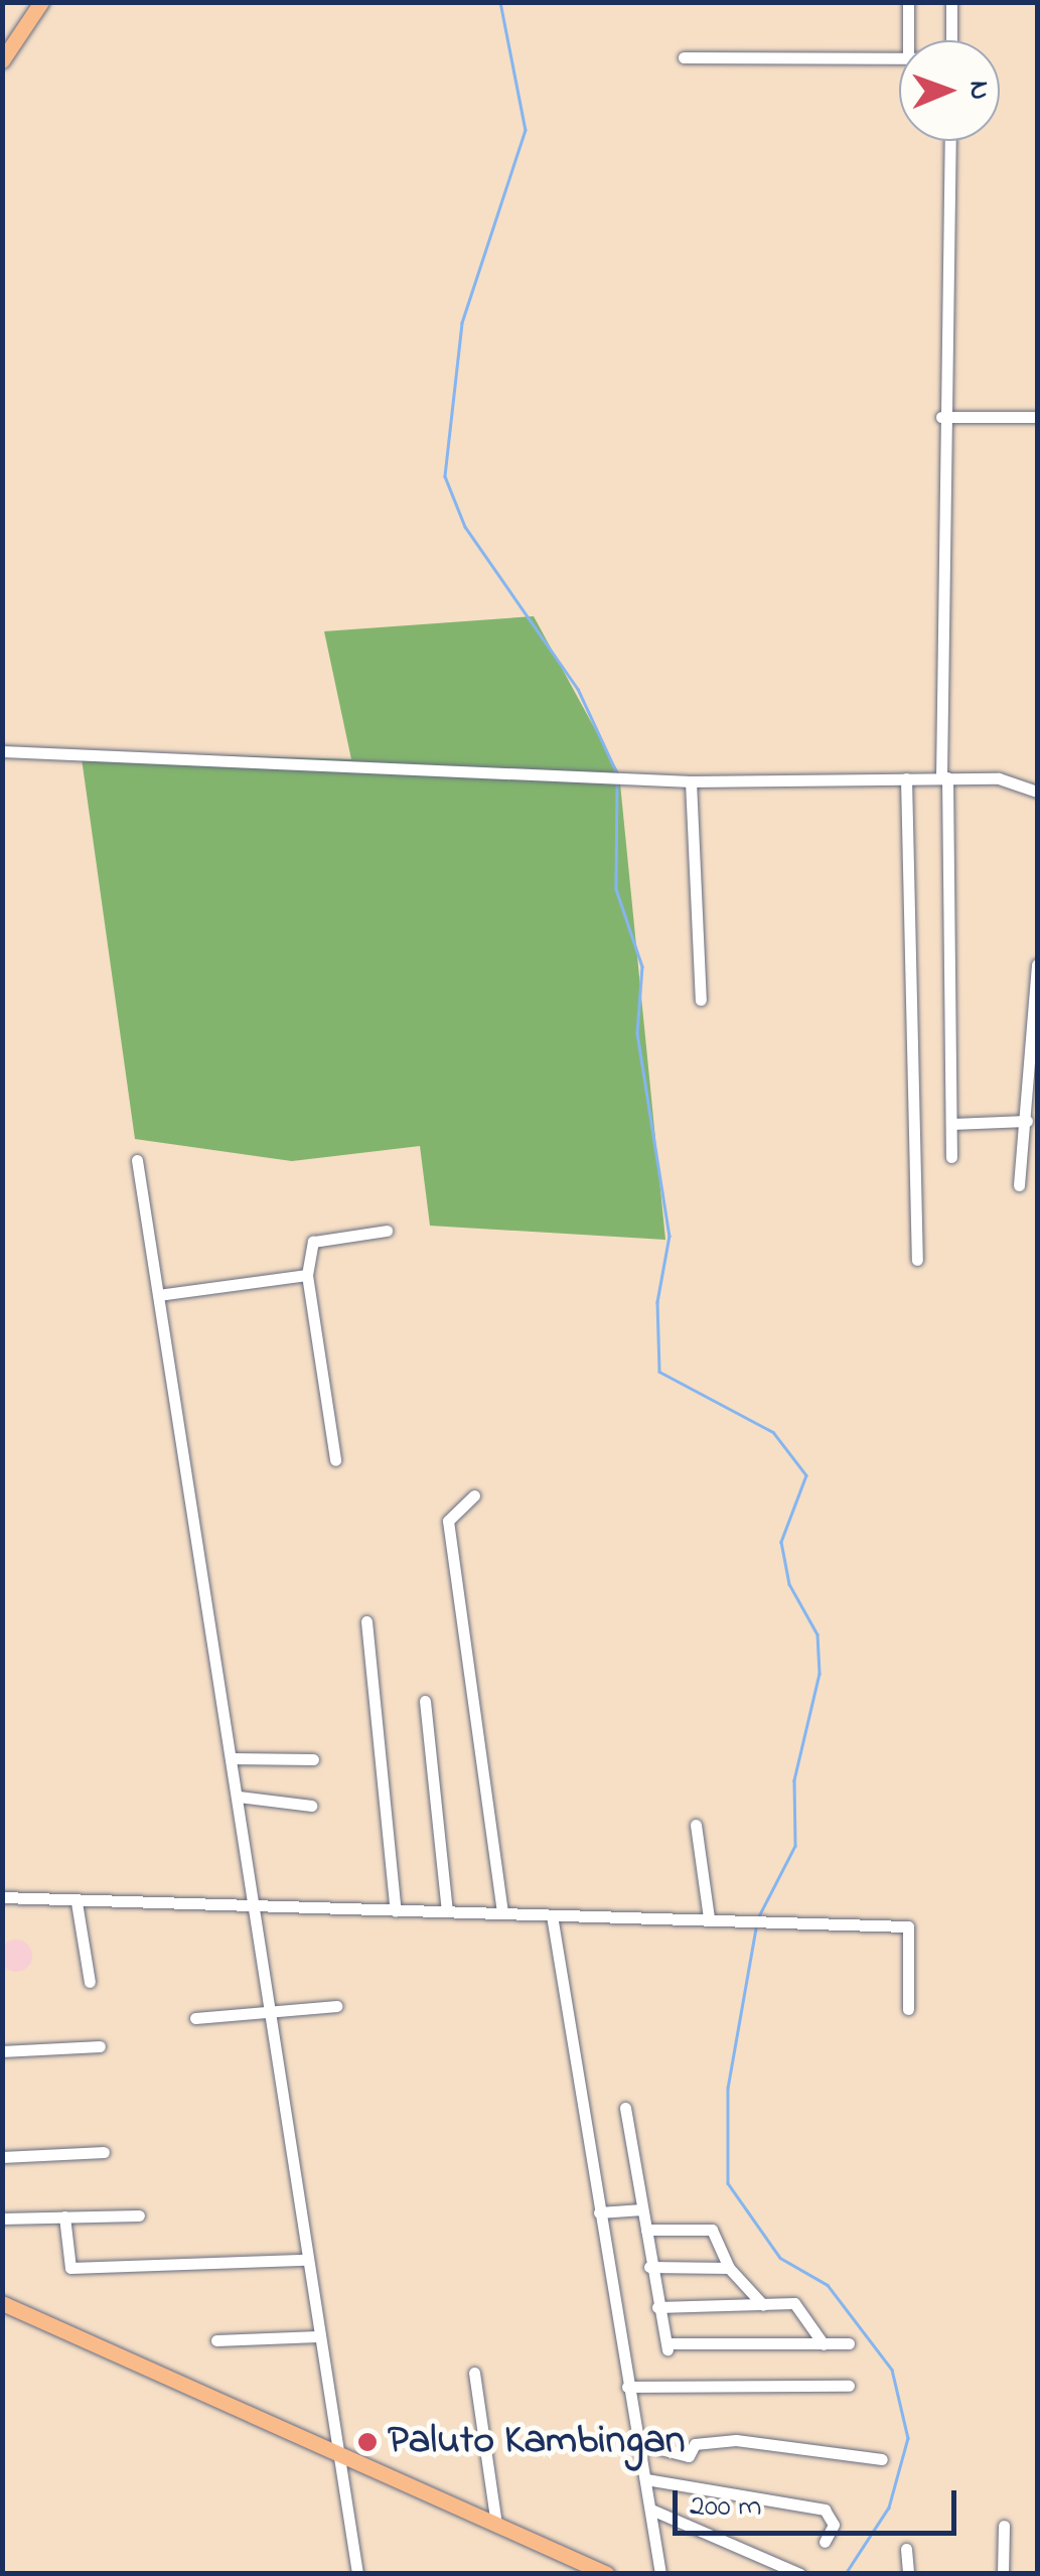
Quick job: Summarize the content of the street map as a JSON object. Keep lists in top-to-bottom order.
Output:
{
  "places": ["Paluto Kambingan"],
  "scale_bar": "200 m",
  "north": "right"
}
